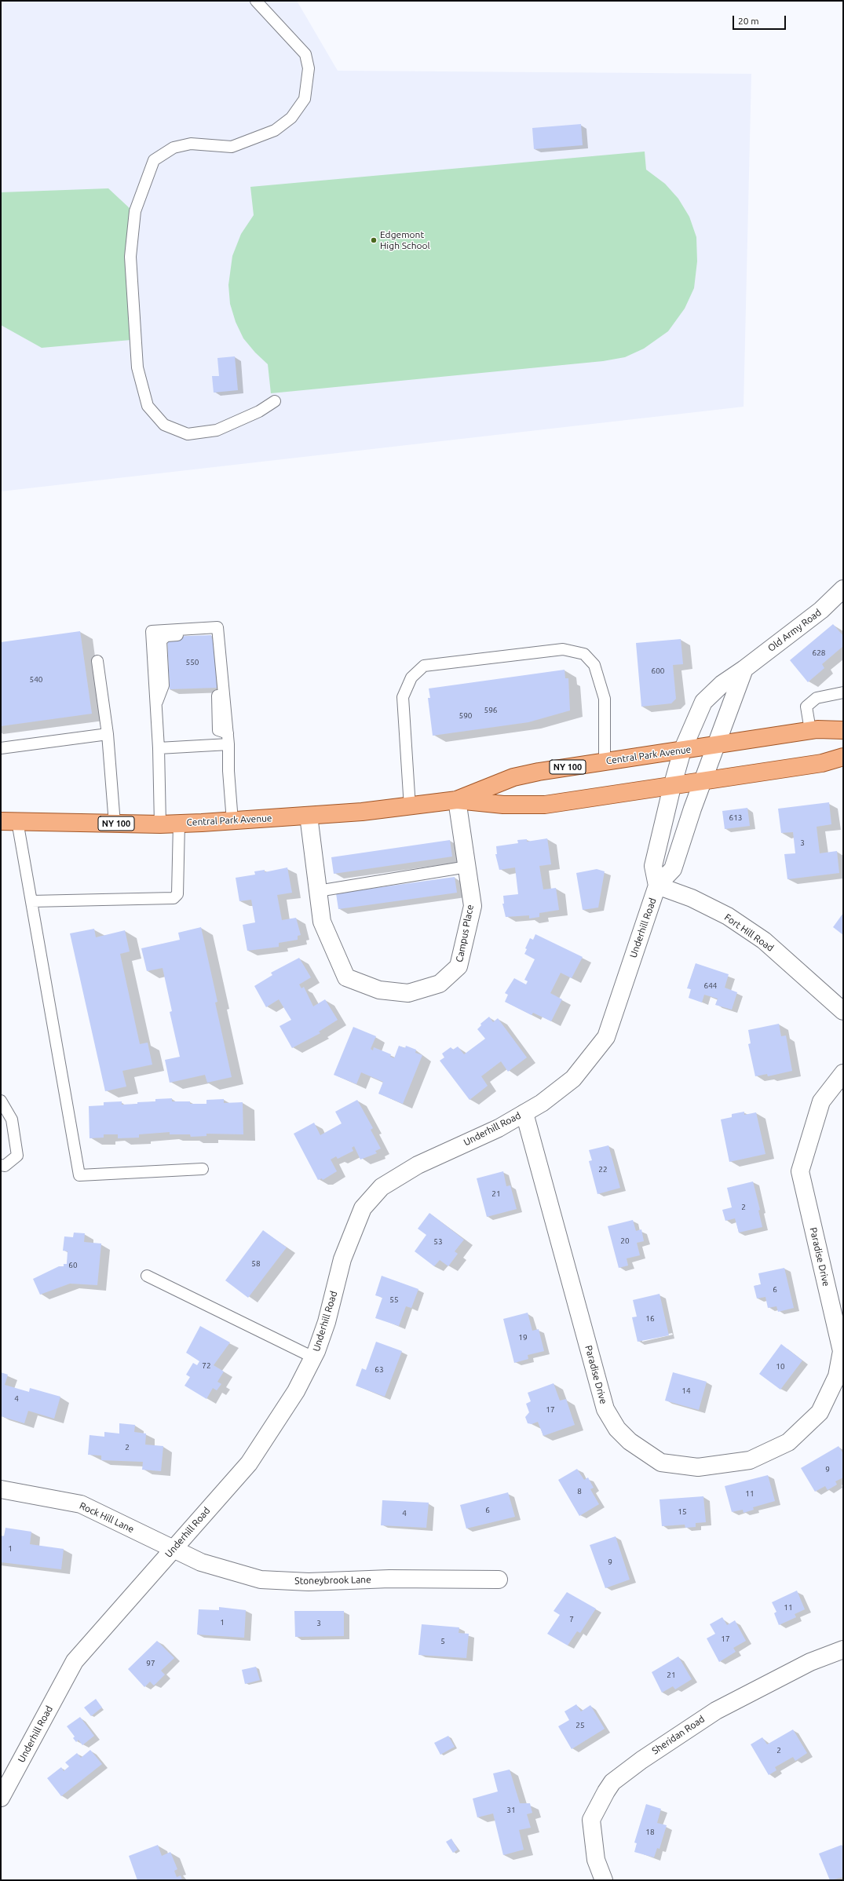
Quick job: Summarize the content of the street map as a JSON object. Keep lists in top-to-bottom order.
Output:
{
  "streets": {
    "main road": ["Central Park Avenue", "NY 100"],
    "street": [
      "Old Army Road",
      "Underhill Road",
      "Fort Hill Road",
      "Campus Place",
      "Paradise Drive",
      "Rock Hill Lane",
      "Stoneybrook Lane",
      "Sheridan Road"
    ]
  },
  "crossings": [
    ["Old Army Road", "Central Park Avenue"],
    ["Old Army Road", "Underhill Road"],
    ["Central Park Avenue", "Underhill Road"],
    ["Central Park Avenue", "Campus Place"],
    ["Underhill Road", "Fort Hill Road"],
    ["Underhill Road", "Paradise Drive"],
    ["Underhill Road", "Rock Hill Lane"],
    ["Underhill Road", "Stoneybrook Lane"],
    ["Rock Hill Lane", "Stoneybrook Lane"]
  ],
  "places": ["Edgemont High School"],
  "house_numbers": [
    "628",
    "550",
    "600",
    "540",
    "596",
    "590",
    "613",
    "3",
    "644",
    "22",
    "21",
    "2",
    "20",
    "53",
    "58",
    "60",
    "6",
    "55",
    "16",
    "19",
    "72",
    "10",
    "63",
    "14",
    "4",
    "17",
    "2",
    "9",
    "8",
    "11",
    "6",
    "15",
    "4",
    "1",
    "9",
    "11",
    "7",
    "1",
    "3",
    "17",
    "5",
    "97",
    "21",
    "25",
    "2",
    "31",
    "18"
  ],
  "scale_bar": "20 m"
}
